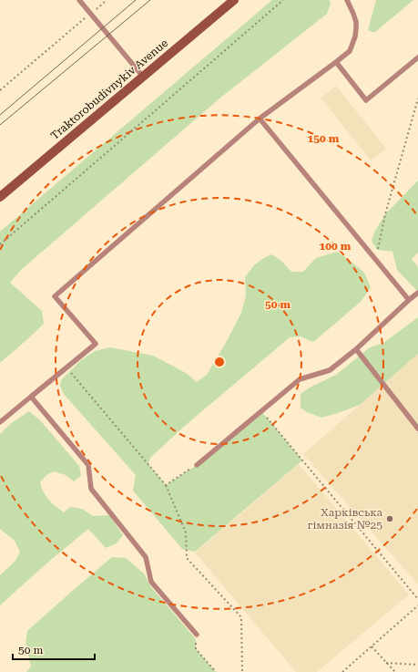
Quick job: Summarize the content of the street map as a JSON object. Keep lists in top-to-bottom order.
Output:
{
  "streets": {
    "main road": ["Traktorobudivnykiv Avenue"]
  },
  "places": ["Харківська гімназія №25"],
  "scale_bar": "50 m",
  "rings": ["150 m", "100 m", "50 m"]
}
